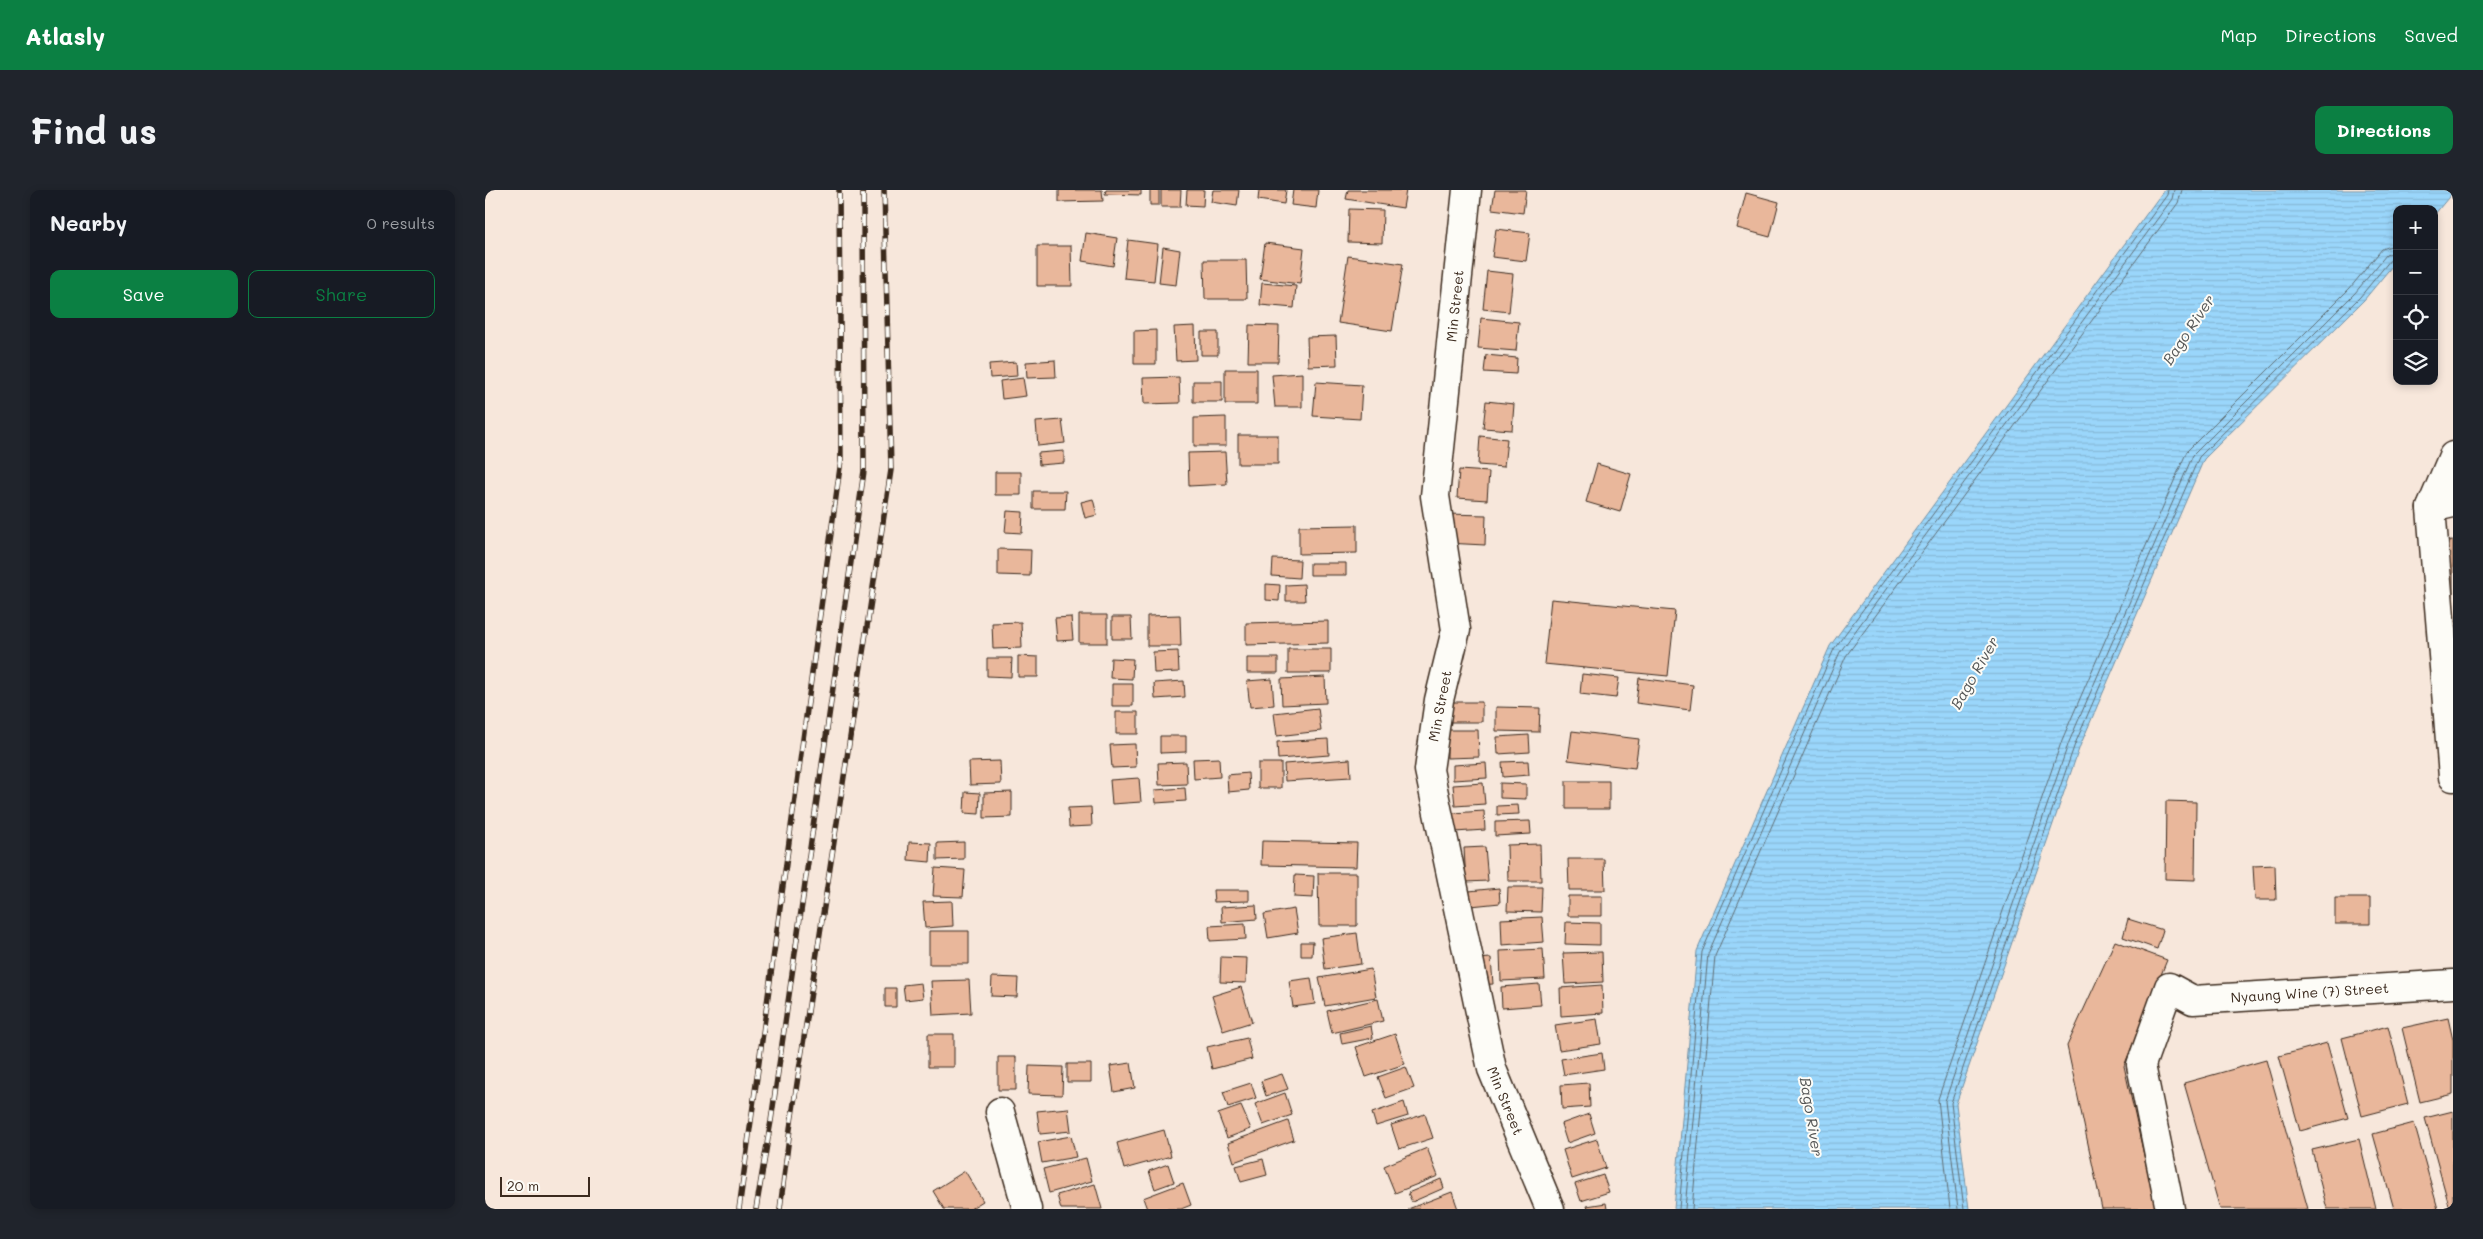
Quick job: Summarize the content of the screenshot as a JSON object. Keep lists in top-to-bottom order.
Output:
{
  "streets": {
    "street": ["Min Street", "Nyaung Wine (7) Street"]
  },
  "water": ["Bago River"],
  "scale_bar": "20 m",
  "page": {
    "header": "Atlasly",
    "nav": ["Map", "Directions", "Saved"],
    "buttons": [
      "Directions",
      ["Save", "Share"]
    ],
    "title": "Find us",
    "heading": ["Nearby", "0 results"],
    "map_buttons": ["+", "−"],
    "scale": "20 m"
  }
}
